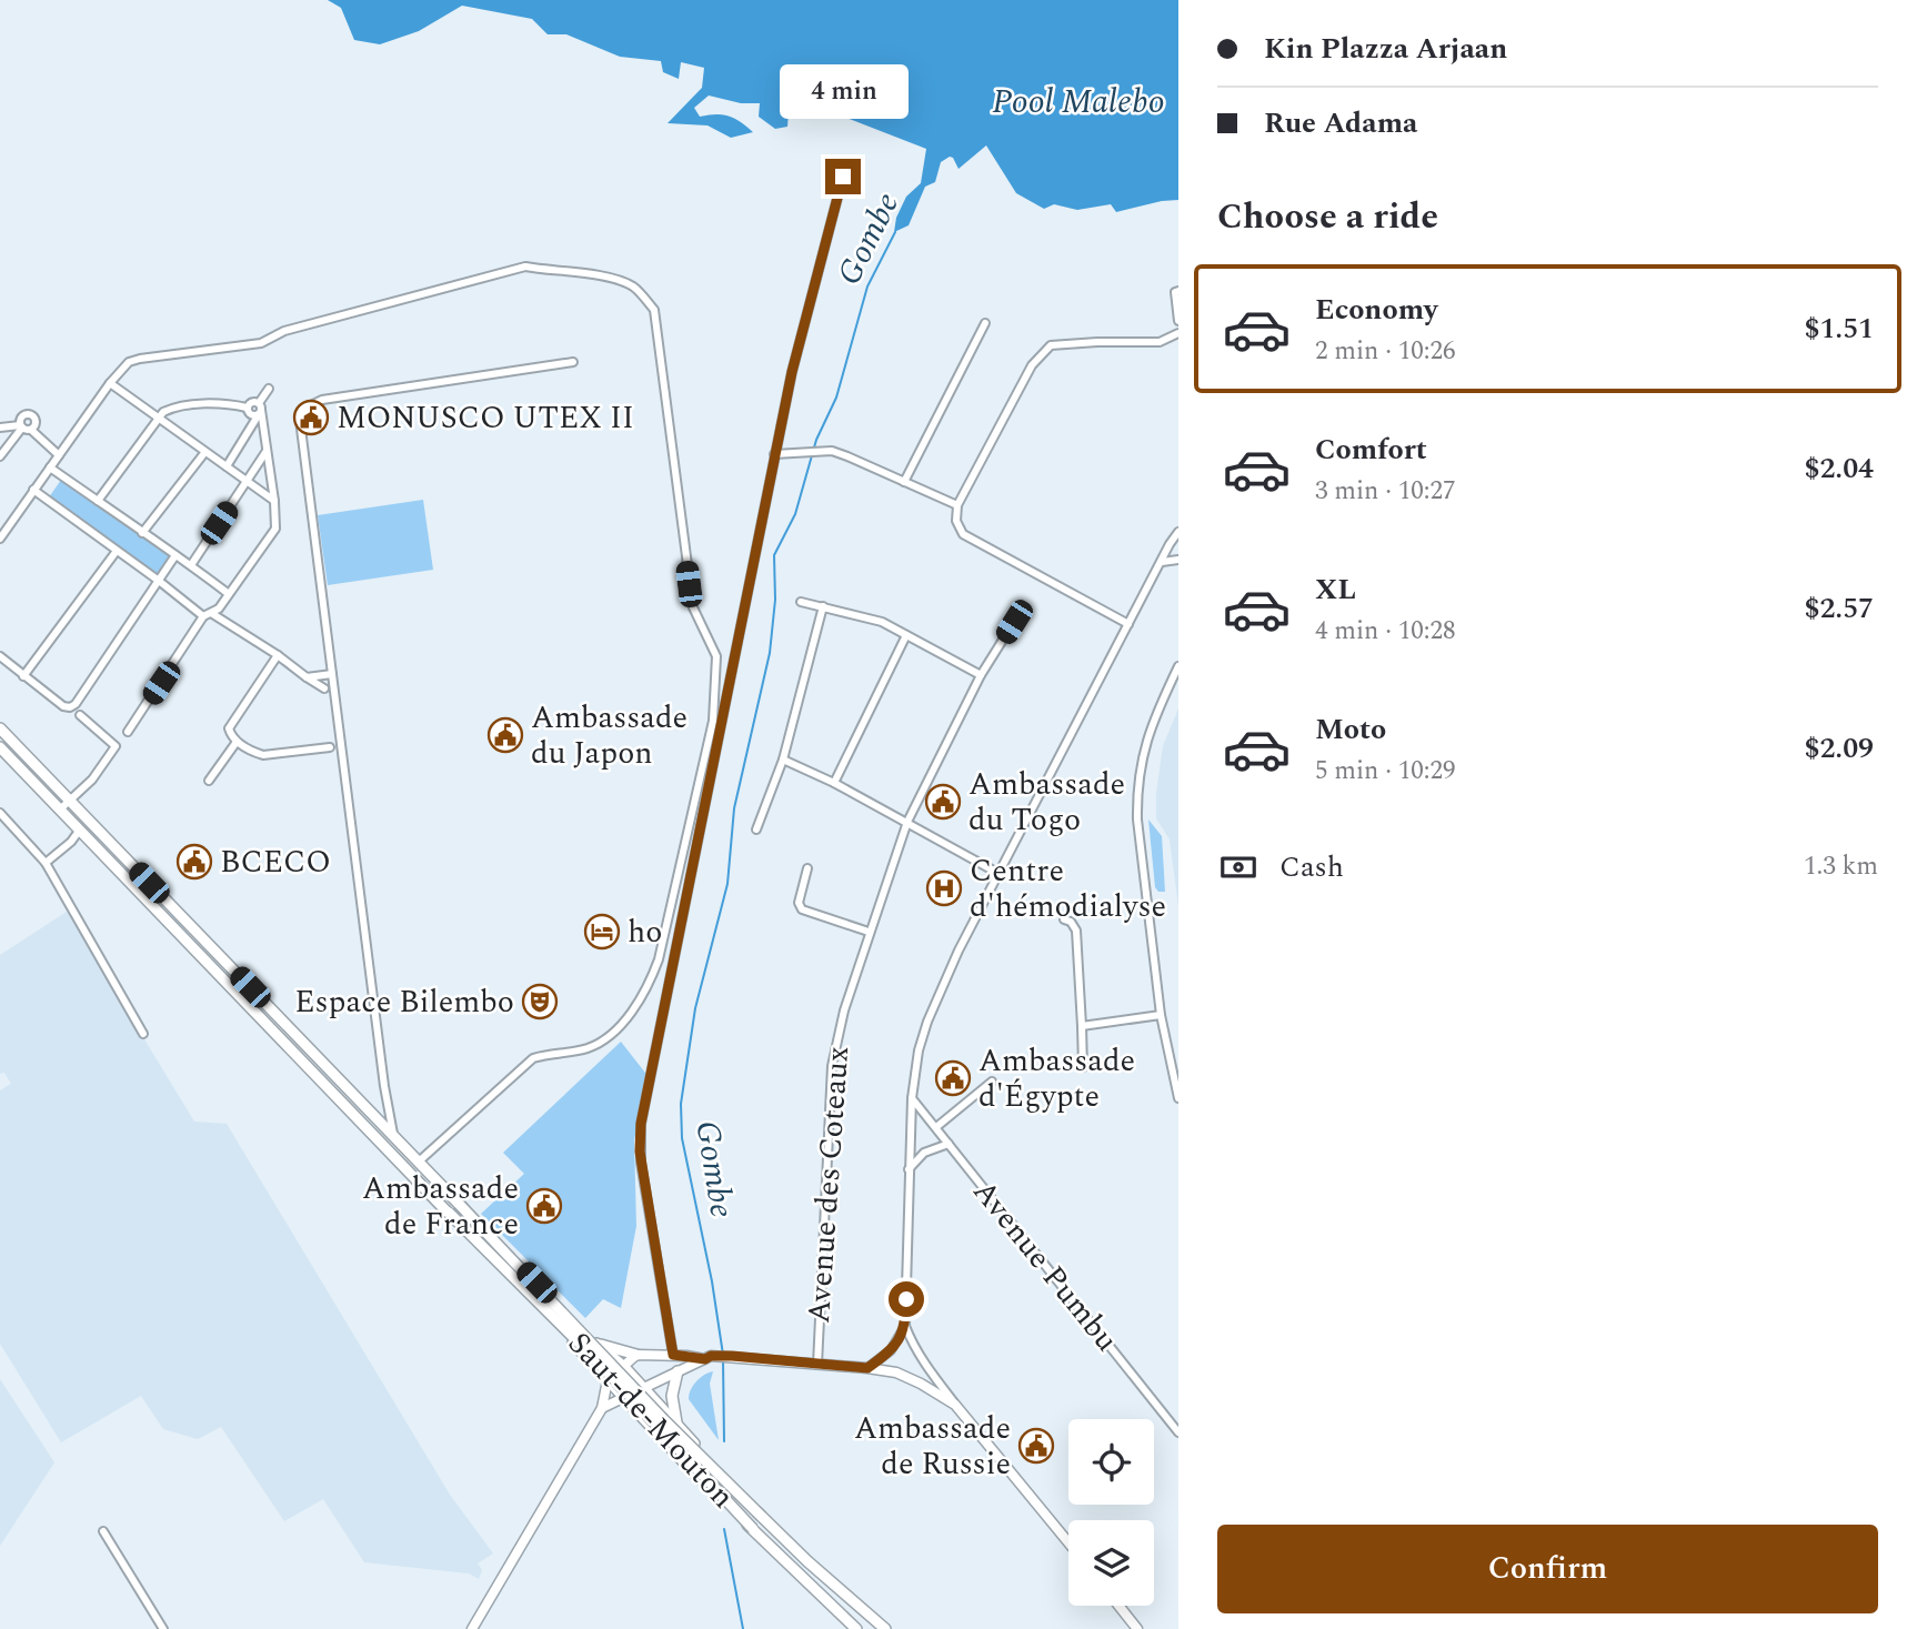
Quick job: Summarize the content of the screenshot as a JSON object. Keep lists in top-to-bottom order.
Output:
{
  "streets": {
    "main road": ["Saut-de-Mouton"],
    "street": ["Avenue des Coteaux", "Avenue Pumbu"]
  },
  "water": ["Pool Malebo", "Gombe"],
  "places": {
    "public building": [
      "MONUSCO UTEX II",
      "Ambassade du Japon",
      "Ambassade du Togo",
      "BCECO",
      "Ambassade d'Égypte",
      "Ambassade de France",
      "Ambassade de Russie"
    ],
    "hospital": ["Centre d'hémodialyse"],
    "hotel": ["ho"],
    "theatre": ["Espace Bilembo"]
  },
  "page": {
    "banner": ["Kin Plazza Arjaan", "Rue Adama"],
    "bubble": "4 min",
    "heading": "Choose a ride",
    "list": [
      {
        "name": "Economy",
        "note": "2 min · 10:26",
        "value": "$1.51"
      },
      {
        "name": "Comfort",
        "note": "3 min · 10:27",
        "value": "$2.04"
      },
      {
        "name": "XL",
        "note": "4 min · 10:28",
        "value": "$2.57"
      },
      {
        "name": "Moto",
        "note": "5 min · 10:29",
        "value": "$2.09"
      }
    ],
    "pay": ["Cash", "1.3 km"],
    "buttons": "Confirm"
  }
}
